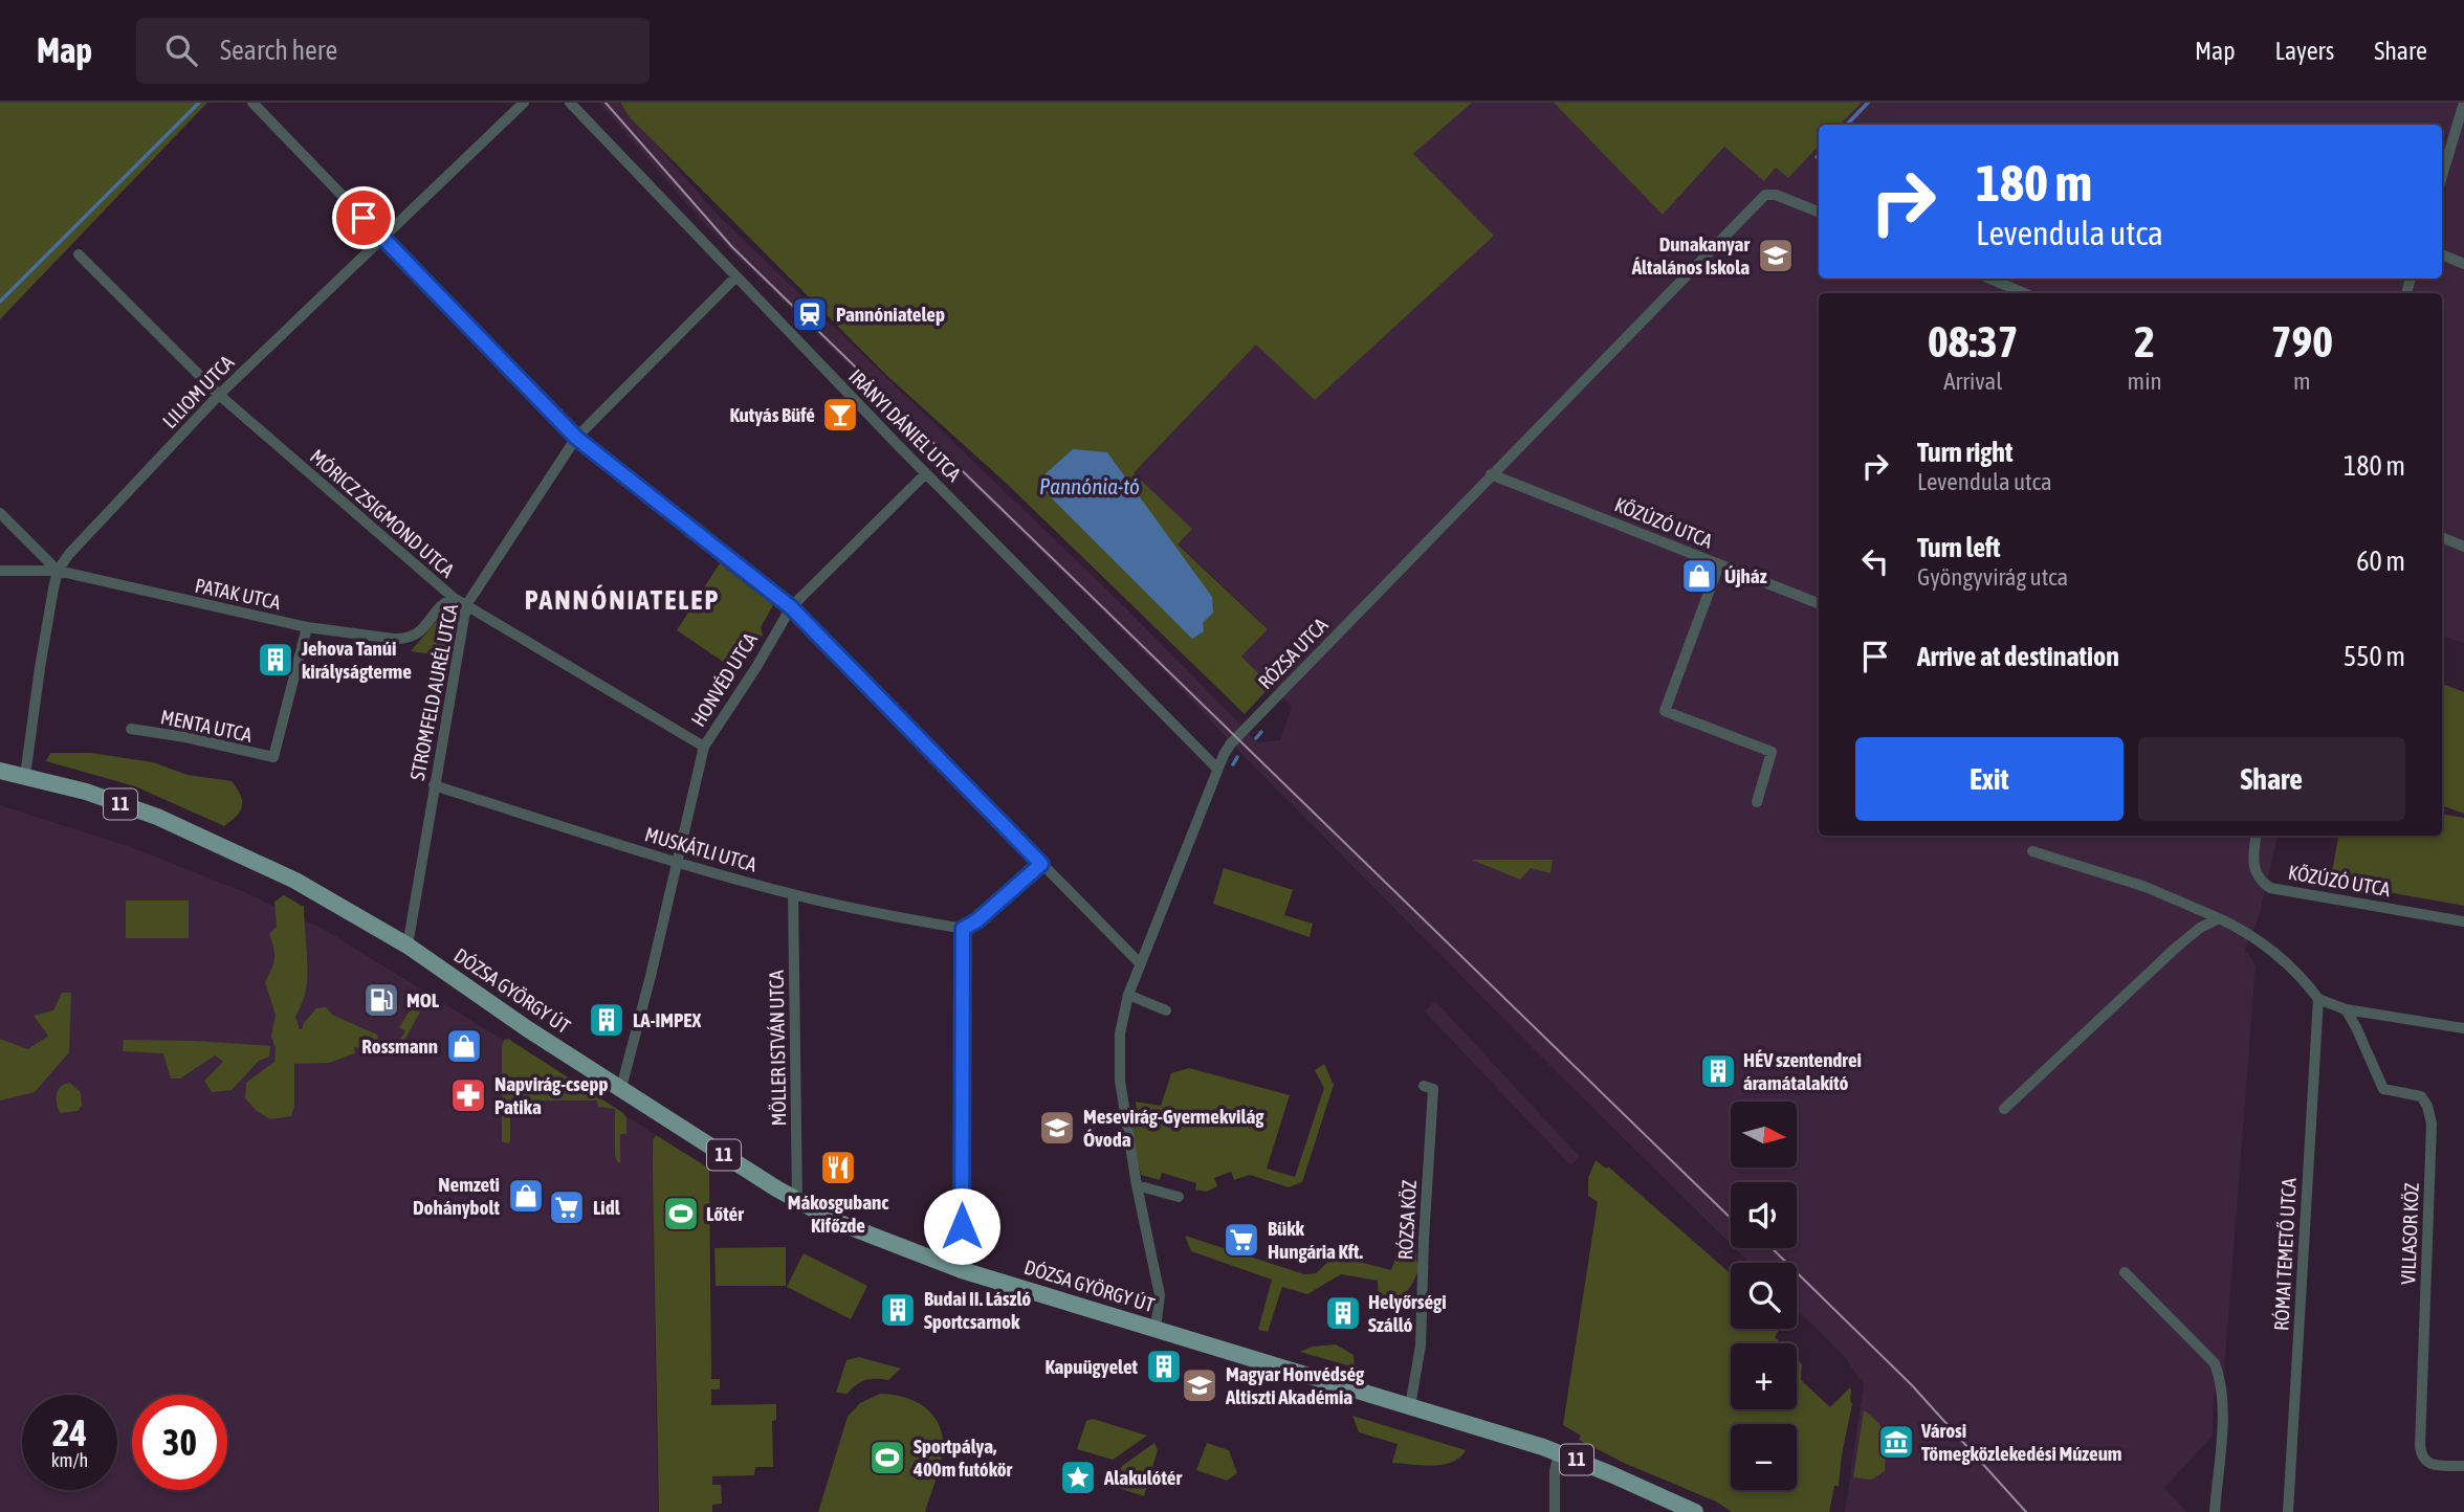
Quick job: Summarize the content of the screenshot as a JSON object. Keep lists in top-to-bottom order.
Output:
{
  "streets": {
    "main road": ["11", "DÓZSA GYÖRGY ÚT"],
    "street": [
      "LILIOM UTCA",
      "IRÁNYI DÁNIEL UTCA",
      "MÓRICZ ZSIGMOND UTCA",
      "KŐZÚZÓ UTCA",
      "PATAK UTCA",
      "RÓZSA UTCA",
      "HONVÉD UTCA",
      "STROMFELD AURÉL UTCA",
      "MENTA UTCA",
      "MUSKÁTLI UTCA",
      "MÖLLER ISTVÁN UTCA",
      "RÓZSA KÖZ",
      "VILLASOR KÖZ",
      "RÓMAI TEMETŐ UTCA"
    ]
  },
  "crossings": [
    ["LILIOM UTCA", "MÓRICZ ZSIGMOND UTCA"],
    ["LILIOM UTCA", "PATAK UTCA"],
    ["LILIOM UTCA", "DÓZSA GYÖRGY ÚT"],
    ["IRÁNYI DÁNIEL UTCA", "RÓZSA UTCA"],
    ["IRÁNYI DÁNIEL UTCA", "HONVÉD UTCA"],
    ["IRÁNYI DÁNIEL UTCA", "STROMFELD AURÉL UTCA"],
    ["MÓRICZ ZSIGMOND UTCA", "PATAK UTCA"],
    ["MÓRICZ ZSIGMOND UTCA", "HONVÉD UTCA"],
    ["MÓRICZ ZSIGMOND UTCA", "STROMFELD AURÉL UTCA"],
    ["KŐZÚZÓ UTCA", "RÓZSA UTCA"],
    ["PATAK UTCA", "MENTA UTCA"],
    ["RÓZSA UTCA", "DÓZSA GYÖRGY ÚT"],
    ["HONVÉD UTCA", "MUSKÁTLI UTCA"],
    ["HONVÉD UTCA", "DÓZSA GYÖRGY ÚT"],
    ["STROMFELD AURÉL UTCA", "MUSKÁTLI UTCA"],
    ["STROMFELD AURÉL UTCA", "DÓZSA GYÖRGY ÚT"],
    ["MUSKÁTLI UTCA", "MÖLLER ISTVÁN UTCA"],
    ["DÓZSA GYÖRGY ÚT", "MÖLLER ISTVÁN UTCA"],
    ["DÓZSA GYÖRGY ÚT", "RÓZSA KÖZ"]
  ],
  "districts": ["PANNÓNIATELEP"],
  "water": ["Pannónia-tó"],
  "places": {
    "school or university": ["Dunakanyar Általános Iskola", "Mesevirág-Gyermekvilág Óvoda", "Magyar Honvédség Altiszti Akadémia"],
    "station": ["Pannóniatelep"],
    "bar": ["Kutyás Büfé"],
    "shop": ["Újház", "Rossmann", "Nemzeti Dohánybolt"],
    "building": [
      "Jehova Tanúi királyságterme",
      "LA-IMPEX",
      "HÉV szentendrei áramátalakító",
      "Budai II. László Sportcsarnok",
      "Helyőrségi Szálló",
      "Kapuügyelet"
    ],
    "fuel station": ["MOL"],
    "pharmacy": ["Napvirág-csepp Patika"],
    "restaurant": ["Mákosgubanc Kifőzde"],
    "supermarket": ["Lidl", "Bükk Hungária Kft."],
    "sports": ["Lőtér", "Sportpálya, 400m futókör"],
    "museum": ["Városi Tömegközlekedési Múzeum"],
    "place": ["Alakulótér"]
  },
  "north": "right",
  "page": {
    "header": "Map",
    "search": "Search here",
    "nav": ["Map", "Layers", "Share"],
    "turn": ["180 m", "Levendula utca"],
    "eta": [
      "08:37",
      "Arrival",
      "2",
      "min",
      "790",
      "m"
    ],
    "list": [
      {
        "name": "Turn right",
        "note": "Levendula utca",
        "value": "180 m"
      },
      {
        "name": "Turn left",
        "note": "Gyöngyvirág utca",
        "value": "60 m"
      },
      {
        "name": "Arrive at destination",
        "value": "550 m"
      }
    ],
    "buttons": ["Exit", "Share"],
    "map_buttons": ["+", "−"],
    "speed": "24 km/h",
    "limit": "30"
  }
}
